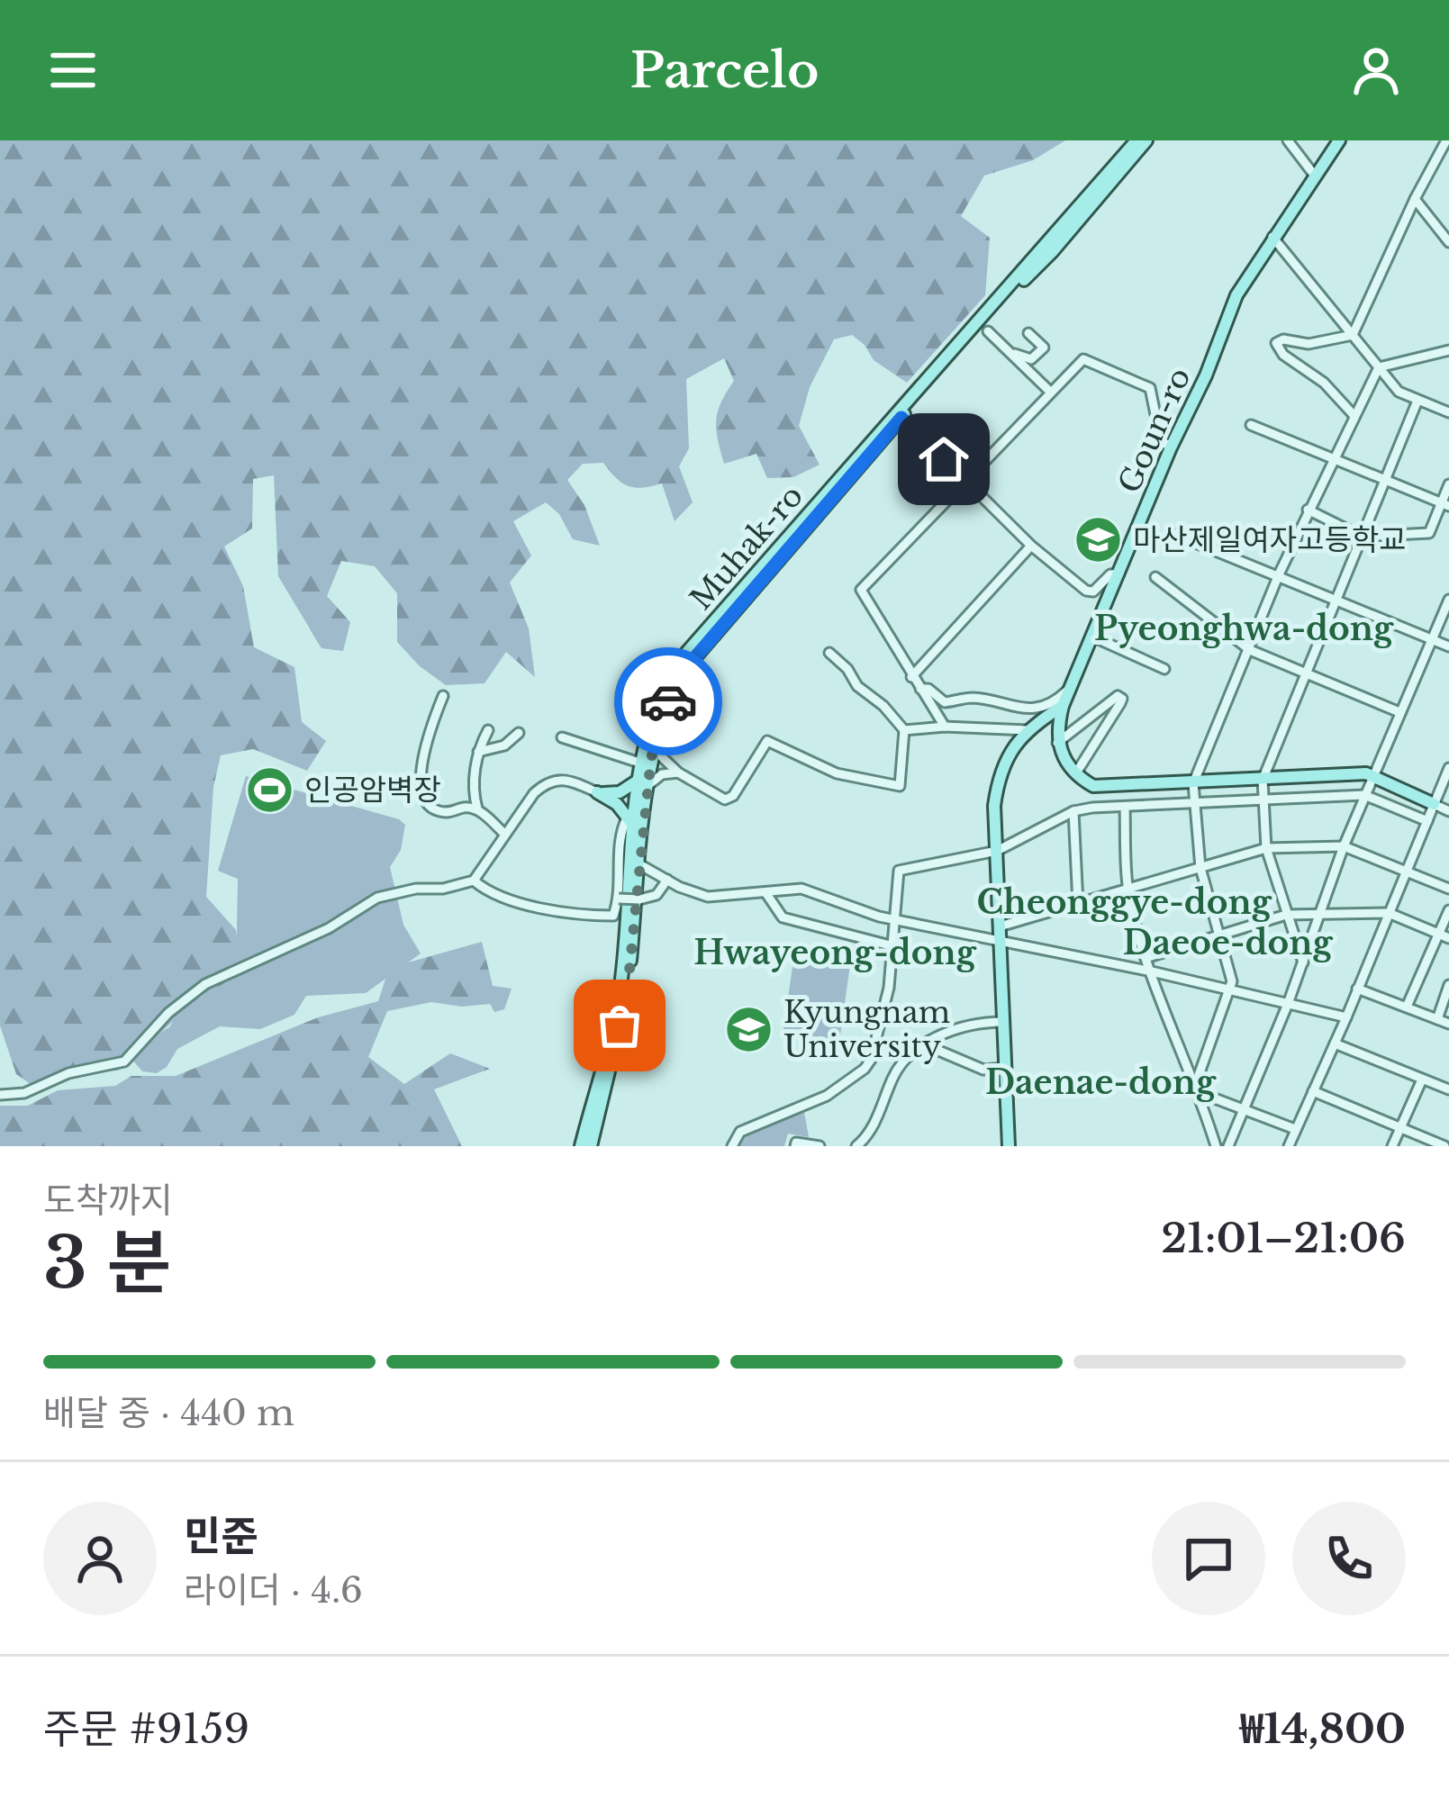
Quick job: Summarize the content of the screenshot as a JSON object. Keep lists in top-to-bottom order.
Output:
{
  "streets": {
    "main road": ["Goun-ro", "Muhak-ro"]
  },
  "districts": [
    "Pyeonghwa-dong",
    "Cheonggye-dong",
    "Daeoe-dong",
    "Hwayeong-dong",
    "Daenae-dong"
  ],
  "places": {
    "school or university": ["마산제일여자고등학교", "Kyungnam University"],
    "sports": ["인공암벽장"]
  },
  "page": {
    "header": "Parcelo",
    "heading": ["3 분", "도착까지", "21:01–21:06"],
    "panel": [
      "민준",
      "라이더 · 4.6",
      "주문 #9159",
      "₩14,800"
    ],
    "bar": "배달 중 · 440 m"
  }
}
